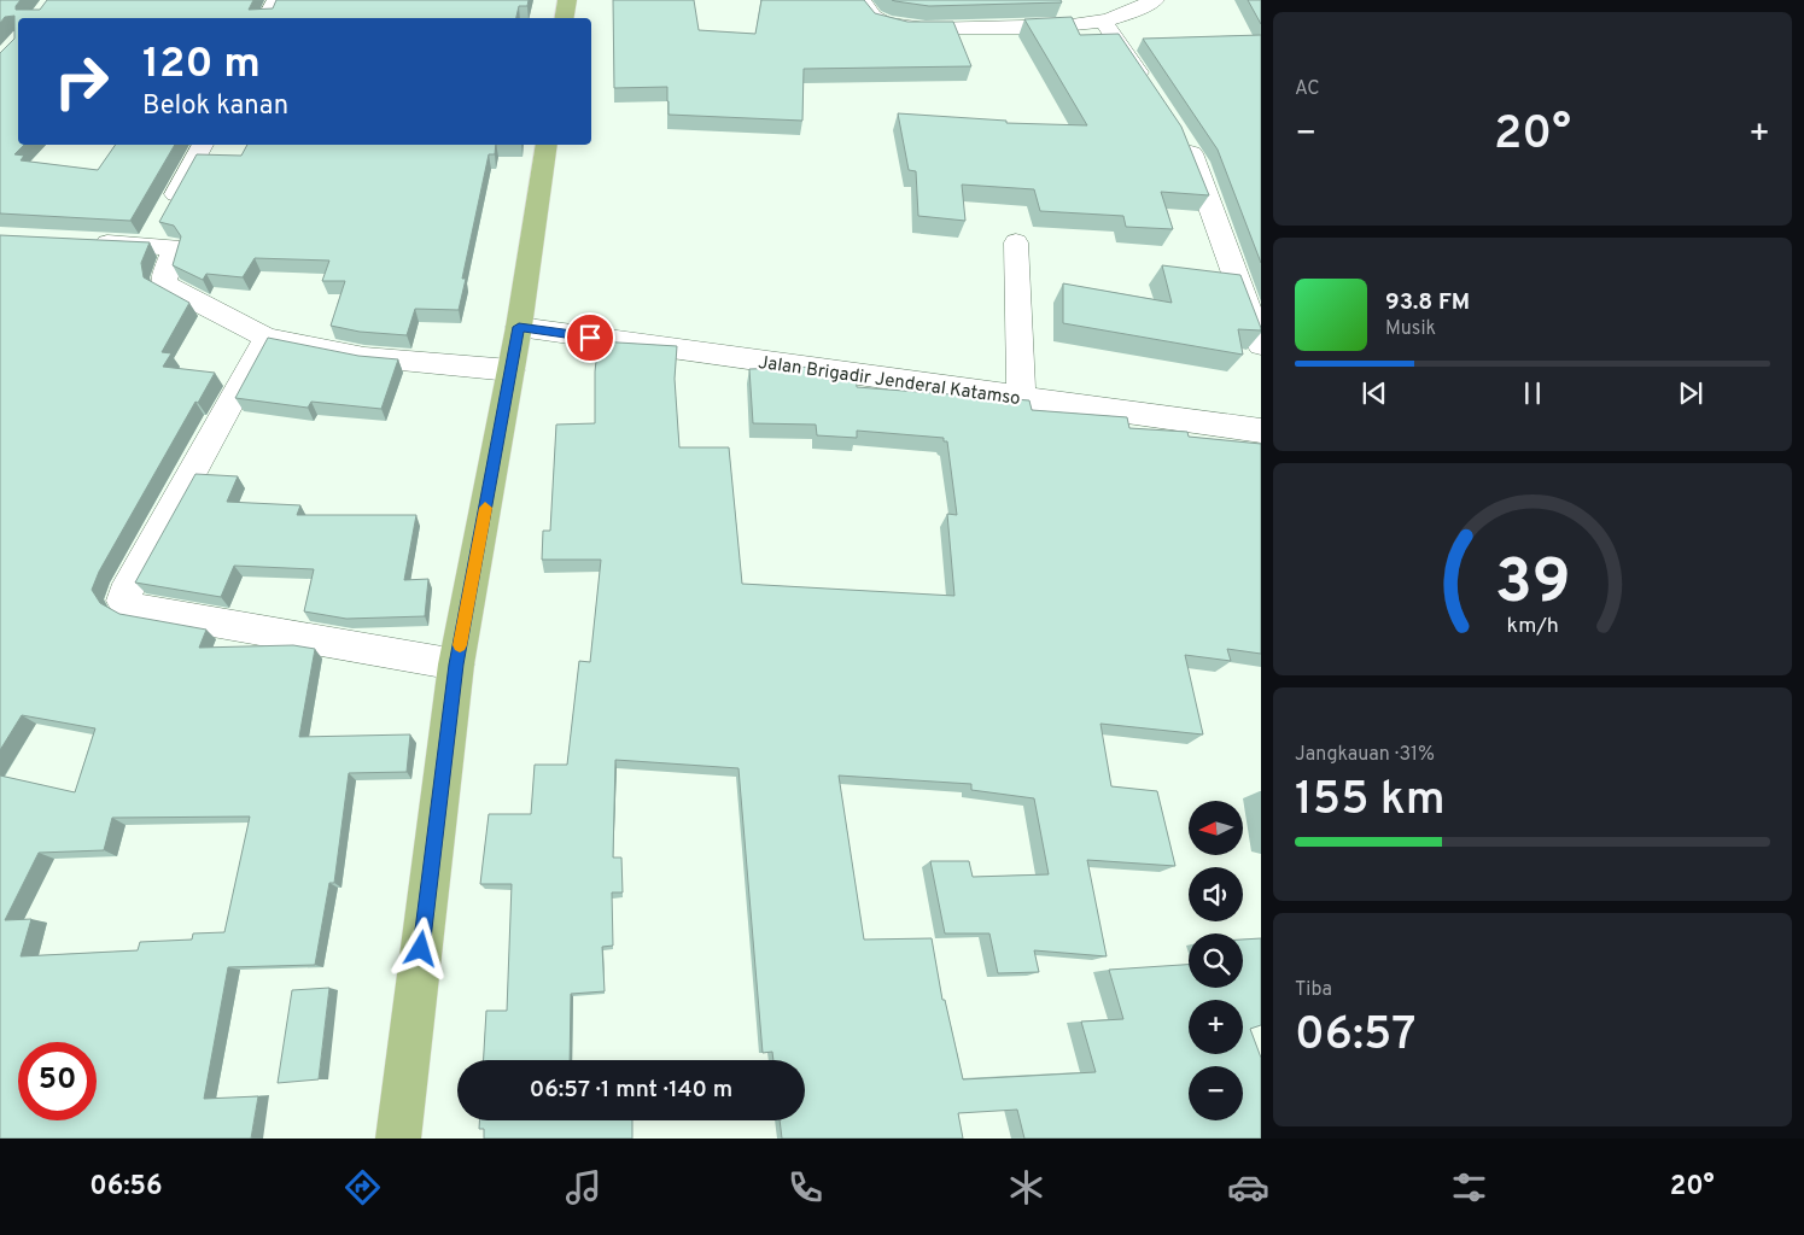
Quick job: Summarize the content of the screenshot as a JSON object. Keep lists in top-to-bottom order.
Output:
{
  "streets": {
    "street": ["Jalan Brigadir Jenderal Katamso"]
  },
  "north": "left",
  "page": {
    "tile": [
      "AC",
      ["Jangkauan · 31%", "155 km"],
      ["Tiba", "06:57"]
    ],
    "turn": ["120 m", "Belok kanan"],
    "heat": ["−", "20°", "+"],
    "song": ["93.8 FM", "Musik"],
    "map_buttons": ["+", "−"],
    "limit": "50",
    "trip": "06:57 · 1 mnt · 140 m",
    "tabs": ["06:56", "20°"],
    "gauge": ["39", "km/h"]
  }
}
